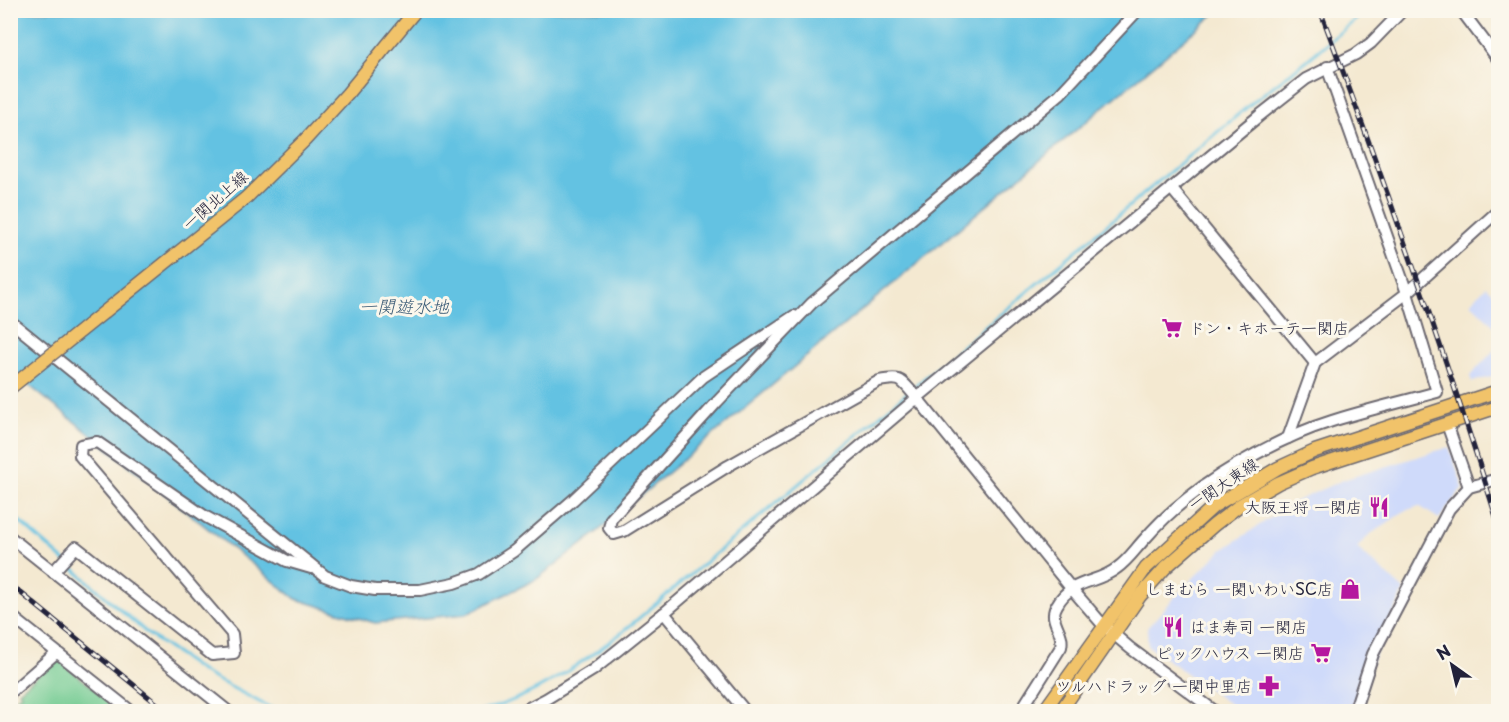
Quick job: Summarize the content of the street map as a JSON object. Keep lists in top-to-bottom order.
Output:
{
  "streets": {
    "main road": ["一関北上線", "一関大東線"]
  },
  "water": ["一関遊水地"],
  "places": {
    "supermarket": ["ドン・キホーテ一関店", "ピックハウス 一関店"],
    "restaurant": ["大阪王将 一関店", "はま寿司 一関店"],
    "shop": ["しまむら 一関いわいSC店"],
    "pharmacy": ["ツルハドラッグ 一関中里店"]
  },
  "north": "top left"
}
